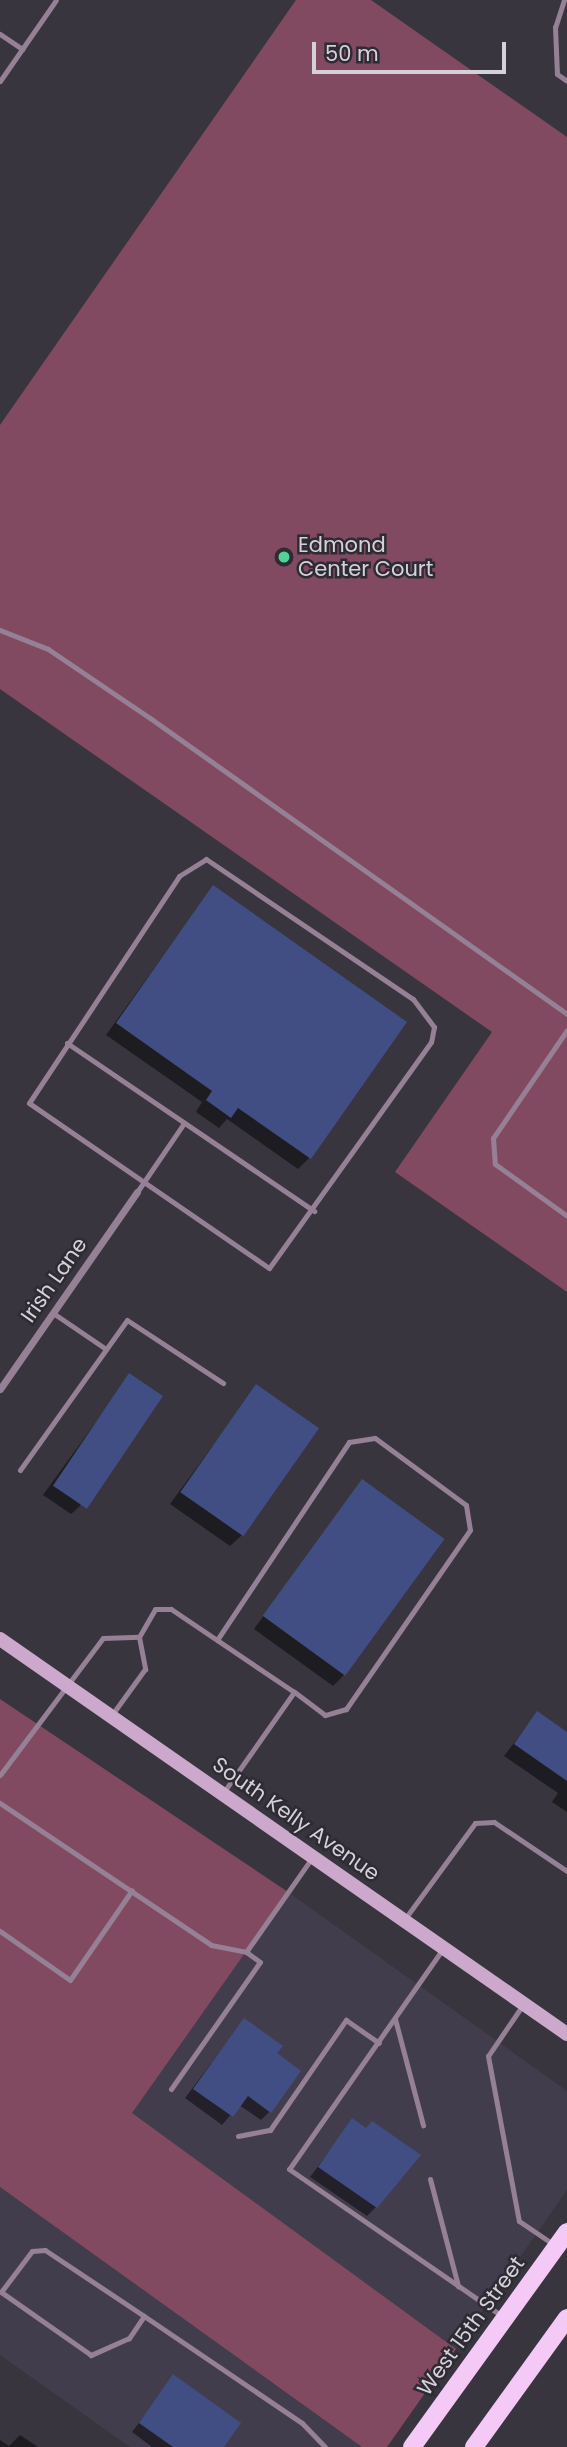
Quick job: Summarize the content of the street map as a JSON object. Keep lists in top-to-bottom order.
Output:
{
  "streets": {
    "main road": ["South Kelly Avenue", "West 15th Street"],
    "street": ["Irish Lane"]
  },
  "places": ["Edmond Center Court"],
  "scale_bar": "50 m"
}
